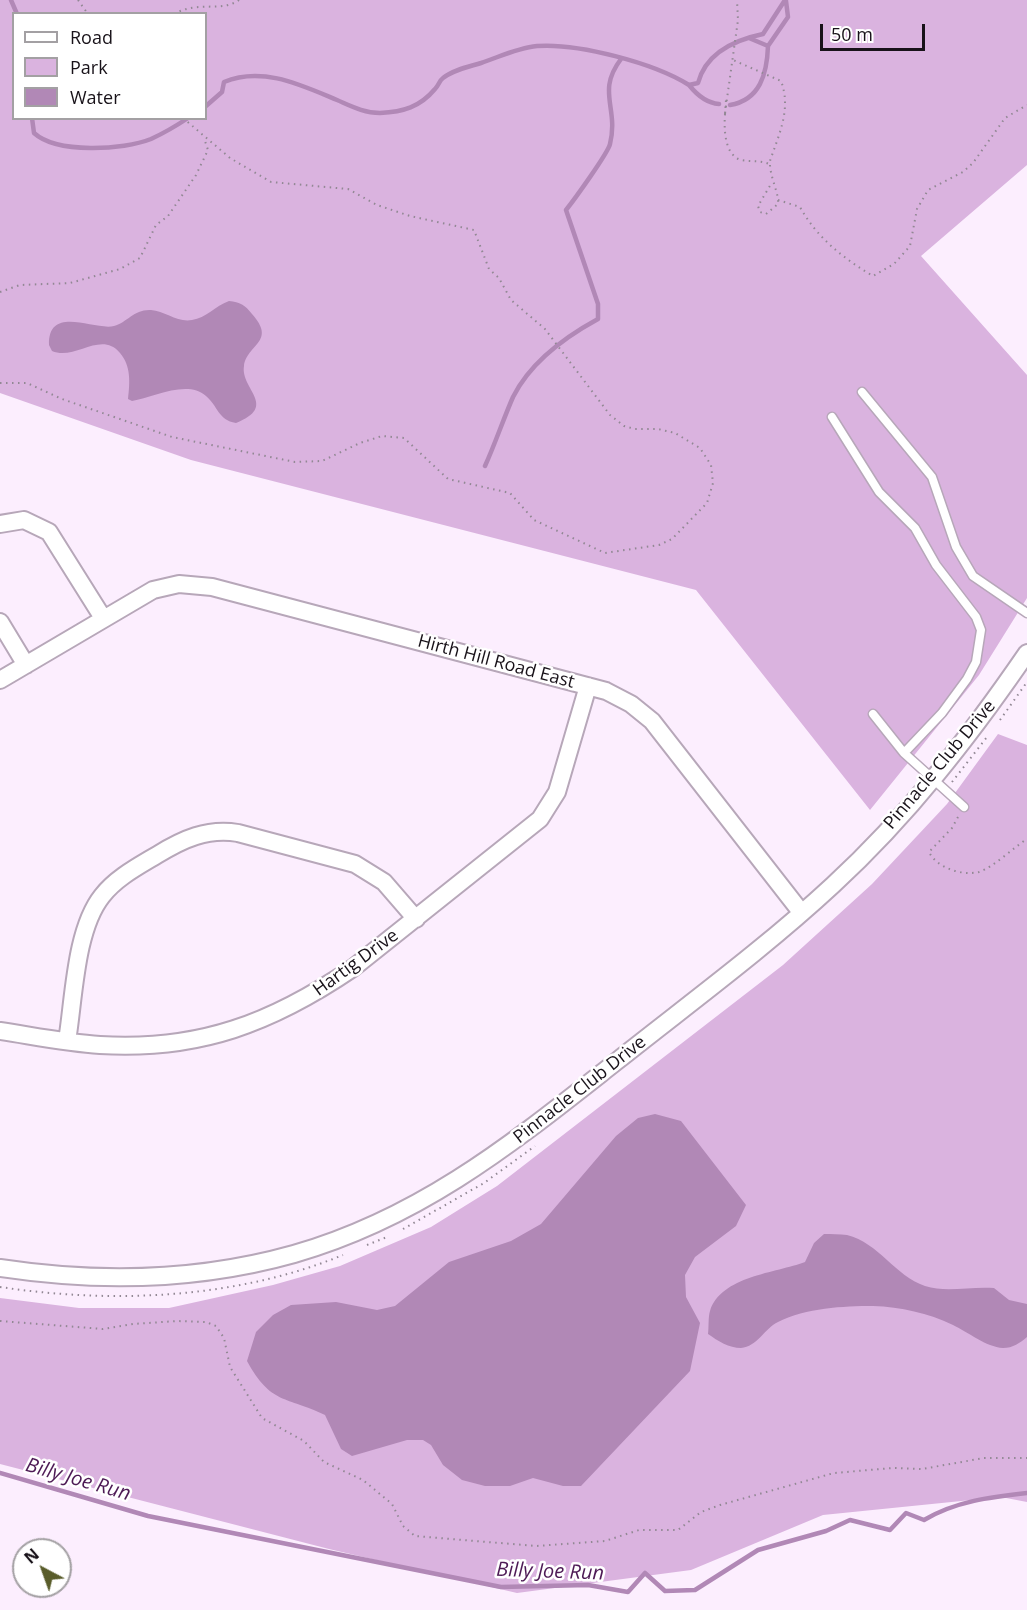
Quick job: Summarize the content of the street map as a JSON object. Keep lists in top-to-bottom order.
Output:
{
  "streets": {
    "street": ["Hirth Hill Road East", "Pinnacle Club Drive", "Hartig Drive"]
  },
  "crossings": [
    ["Hirth Hill Road East", "Pinnacle Club Drive"],
    ["Hirth Hill Road East", "Hartig Drive"]
  ],
  "water": ["Billy Joe Run"],
  "legend": ["Road", "Park", "Water"],
  "scale_bar": "50 m",
  "north": "top left"
}
